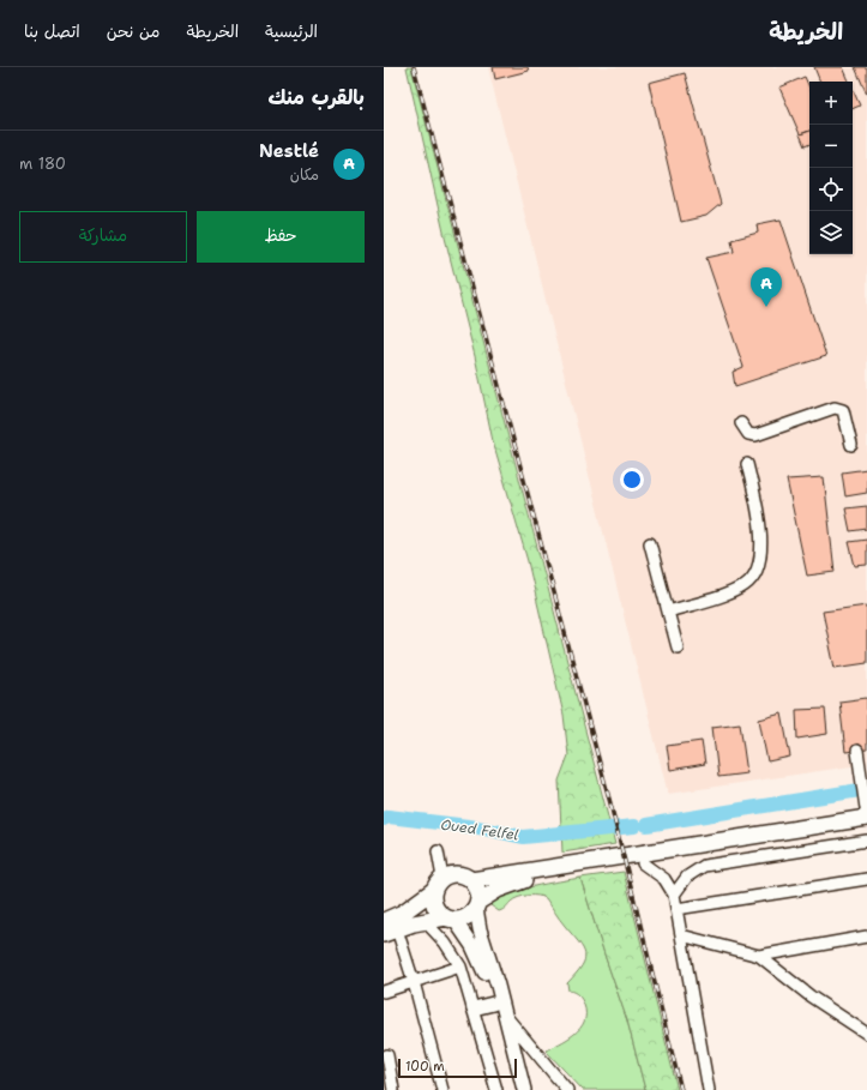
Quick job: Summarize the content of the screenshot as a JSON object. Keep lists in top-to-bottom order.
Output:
{
  "water": ["Oued Felfel"],
  "scale_bar": "100 m",
  "page": {
    "header": "الخريطة",
    "nav": [
      "الرئيسية",
      "الخريطة",
      "من نحن",
      "اتصل بنا"
    ],
    "heading": "بالقرب منك",
    "map_buttons": ["+", "−"],
    "list": [
      {
        "mark": "A",
        "name": "Nestlé",
        "note": "مكان",
        "value": "180 m"
      }
    ],
    "buttons": ["حفظ", "مشاركة"],
    "pins": "A",
    "scale": "100 m"
  }
}
